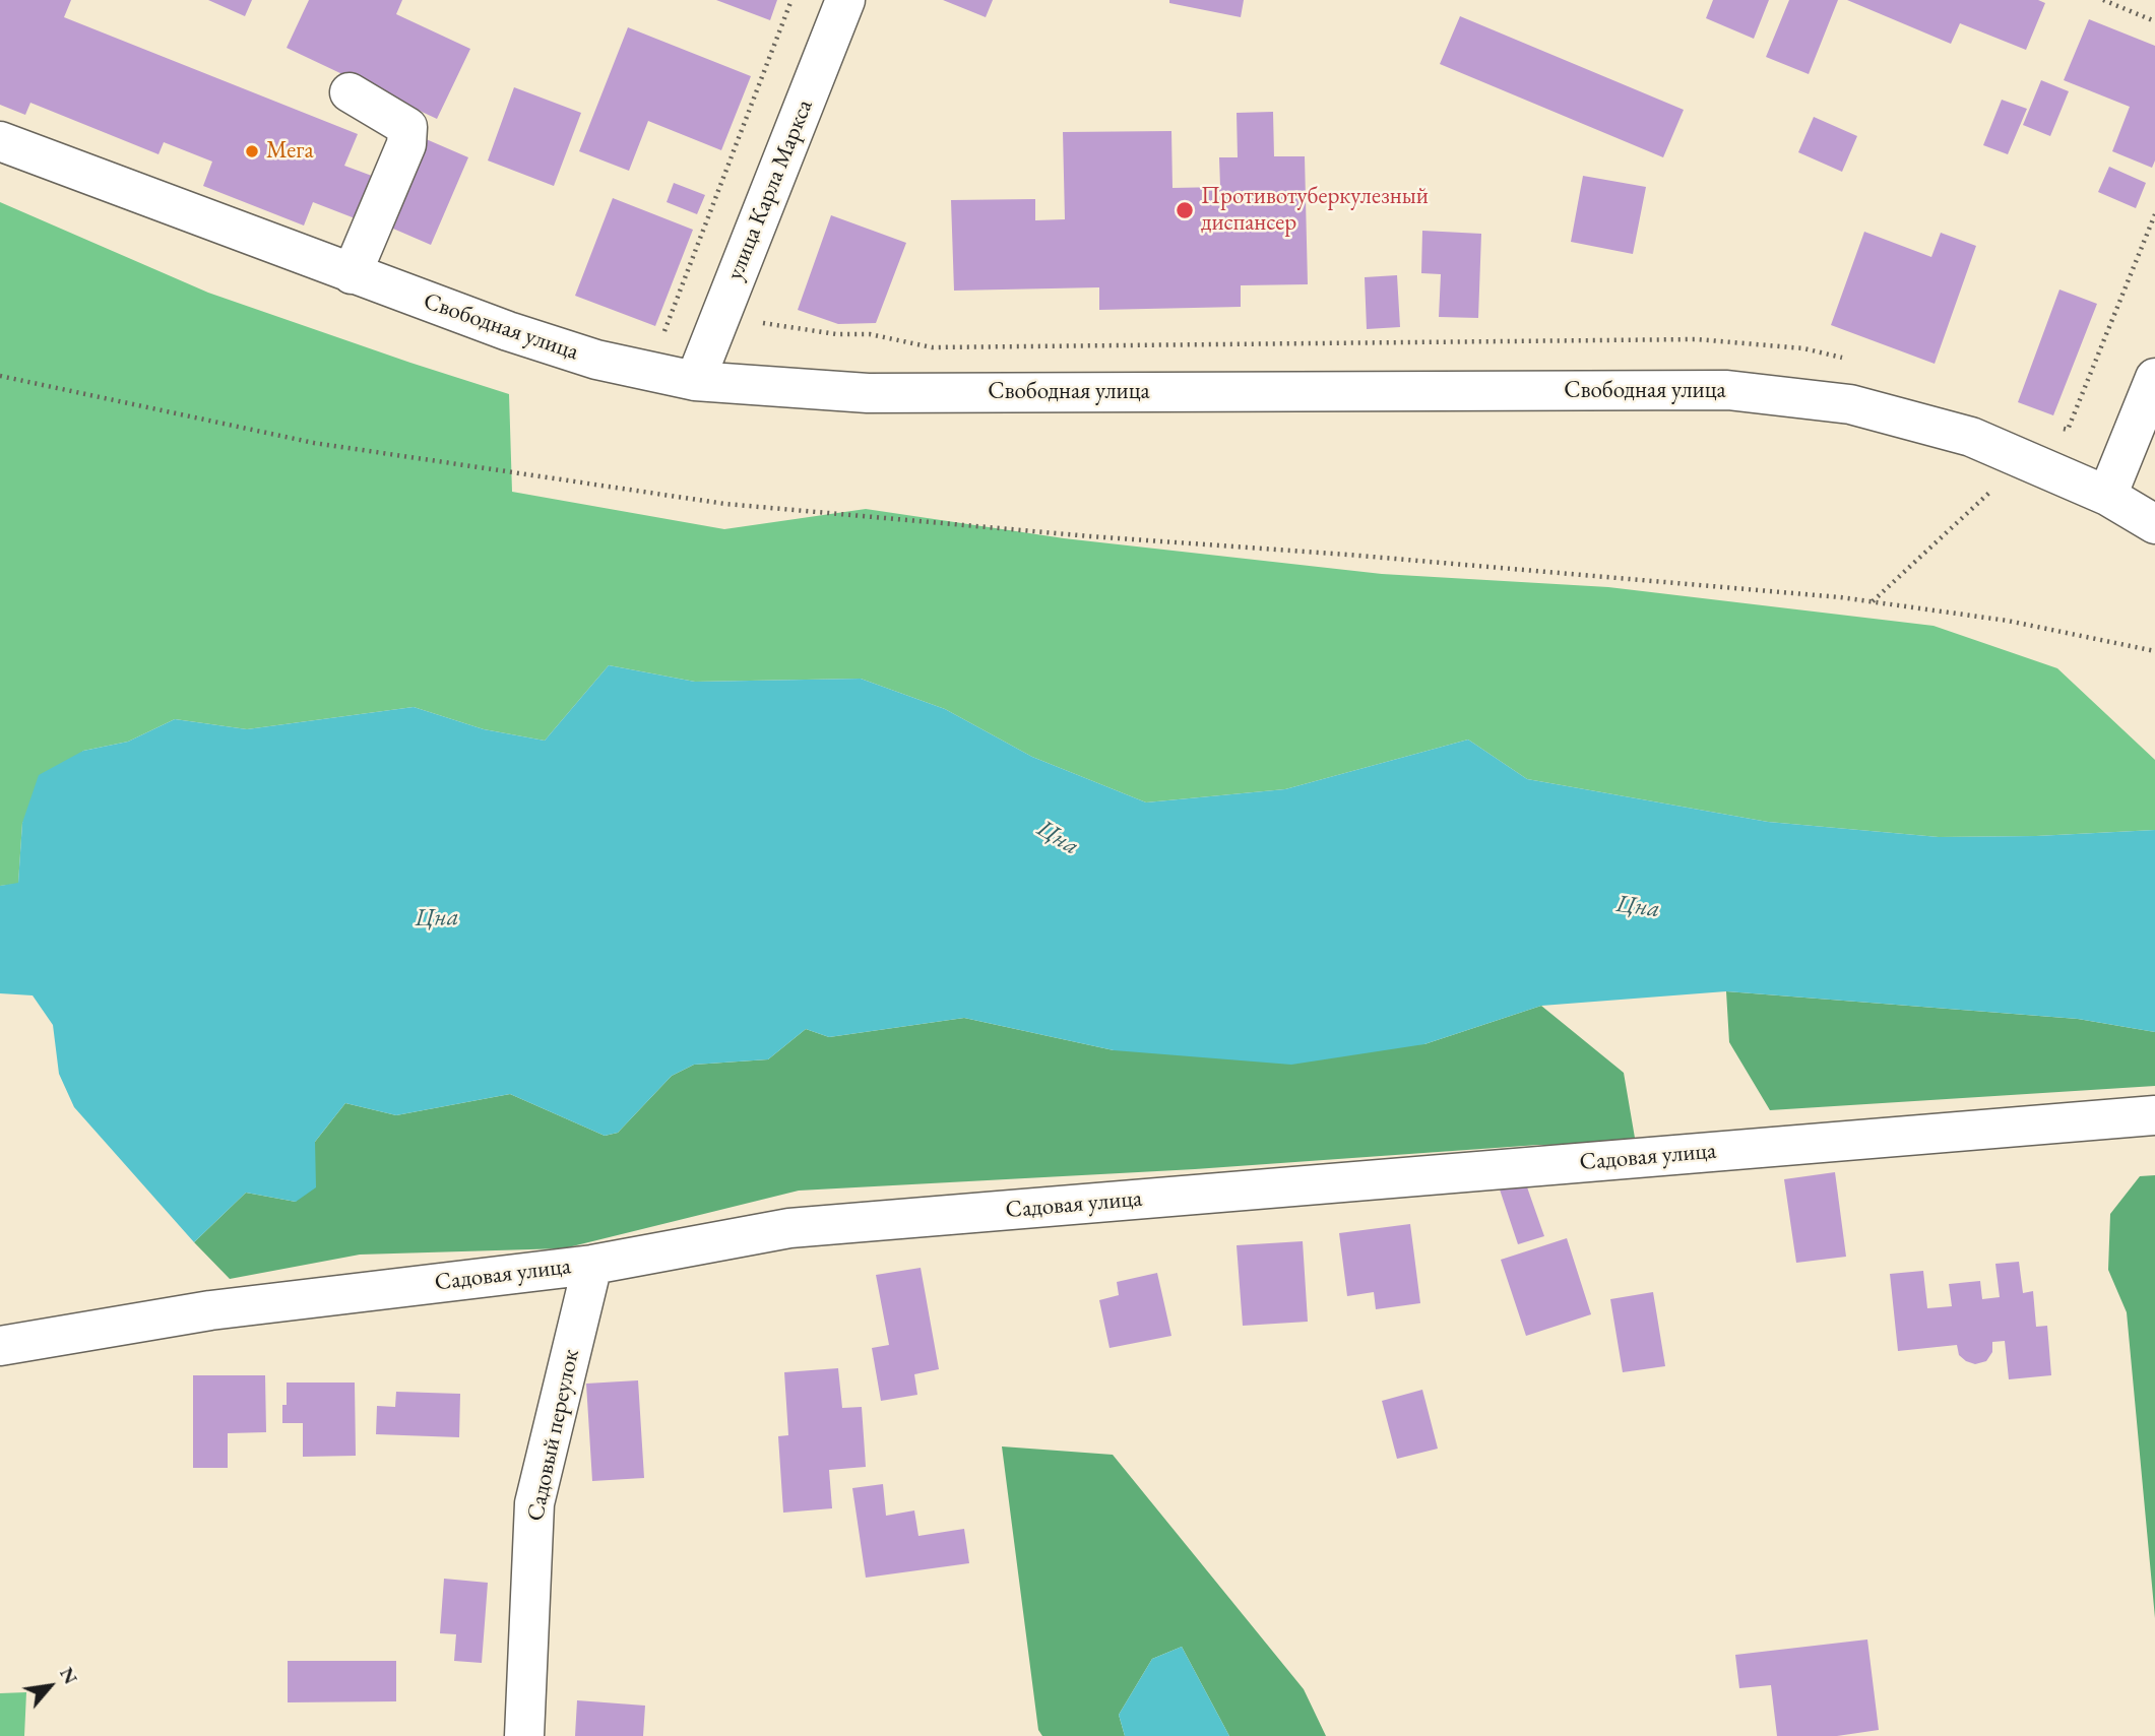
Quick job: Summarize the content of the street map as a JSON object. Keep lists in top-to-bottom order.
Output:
{
  "streets": {
    "street": [
      "улица Карла Маркса",
      "Свободная улица",
      "Садовая улица",
      "Садовый переулок"
    ]
  },
  "crossings": [
    ["улица Карла Маркса", "Свободная улица"],
    ["Садовая улица", "Садовый переулок"]
  ],
  "water": ["Цна"],
  "places": ["Мега", "Противотуберкулезный диспансер"],
  "north": "top right"
}
